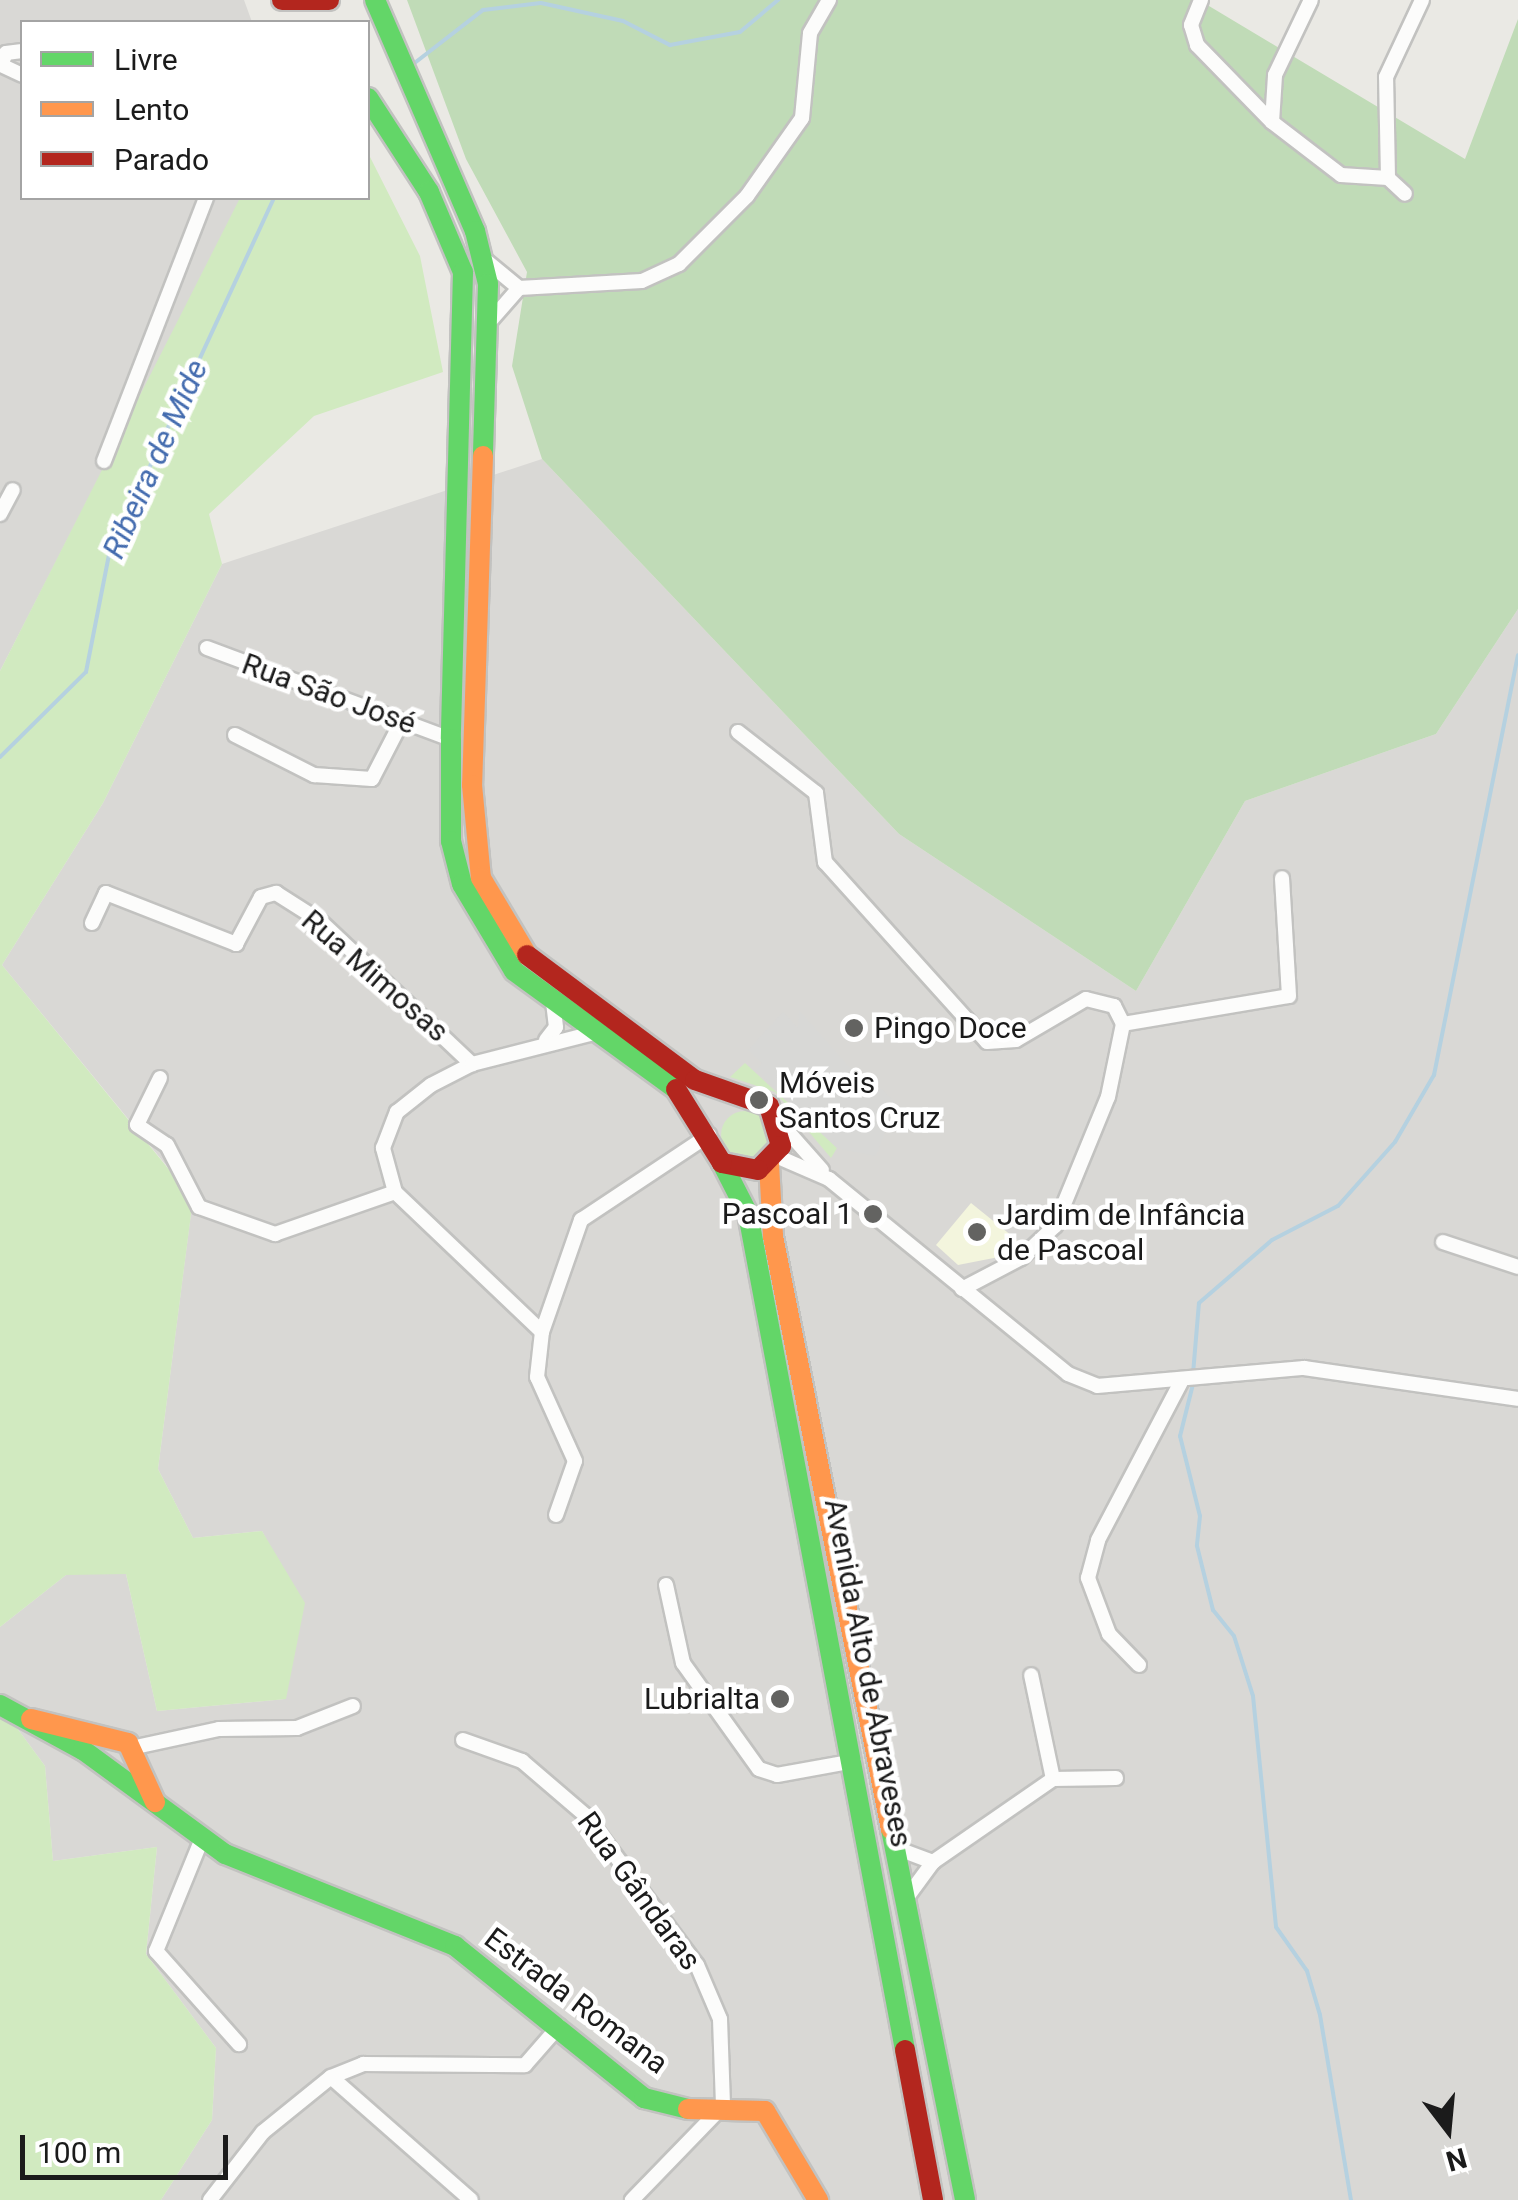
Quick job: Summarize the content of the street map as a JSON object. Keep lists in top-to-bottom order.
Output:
{
  "streets": {
    "main road": ["Avenida Alto de Abraveses", "Estrada Romana"],
    "street": ["Rua São José", "Rua Mimosas", "Rua Gândaras"]
  },
  "crossings": [
    ["Rua São José", "Avenida Alto de Abraveses"],
    ["Rua Gândaras", "Estrada Romana"]
  ],
  "water": ["Ribeira de Mide"],
  "places": [
    "Pingo Doce",
    "Móveis Santos Cruz",
    "Pascoal 1",
    "Jardim de Infância de Pascoal",
    "Lubrialta"
  ],
  "legend": ["Livre", "Lento", "Parado"],
  "scale_bar": "100 m",
  "north": "bottom"
}
